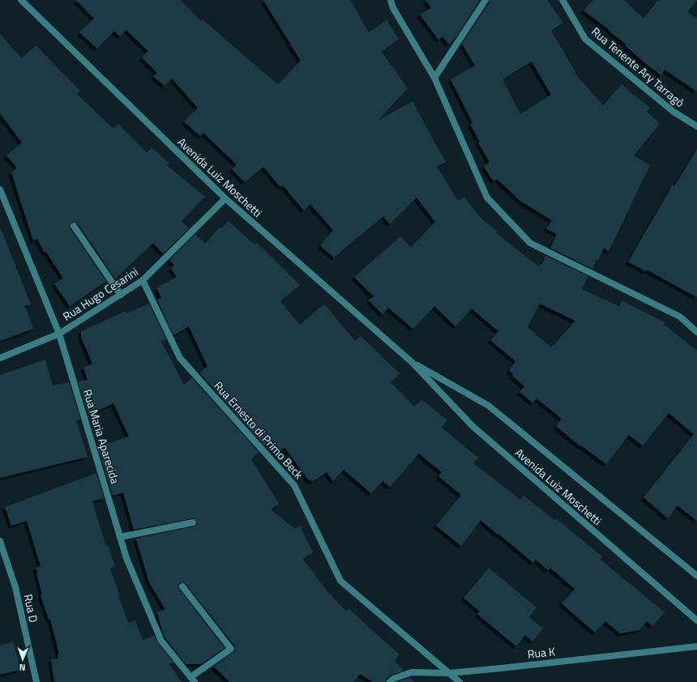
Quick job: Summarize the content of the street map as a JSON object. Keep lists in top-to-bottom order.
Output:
{
  "streets": {
    "street": [
      "Rua Tenente Ary Tarragô",
      "Avenida Luiz Moschetti",
      "Rua Hugo Cesarini",
      "Rua Ernesto di Primo Beck",
      "Rua Maria Aparecida",
      "Rua D",
      "Rua K"
    ]
  },
  "crossings": [
    ["Avenida Luiz Moschetti", "Rua Hugo Cesarini"],
    ["Rua Hugo Cesarini", "Rua Ernesto di Primo Beck"],
    ["Rua Hugo Cesarini", "Rua Maria Aparecida"],
    ["Rua Ernesto di Primo Beck", "Rua K"]
  ],
  "north": "bottom"
}
